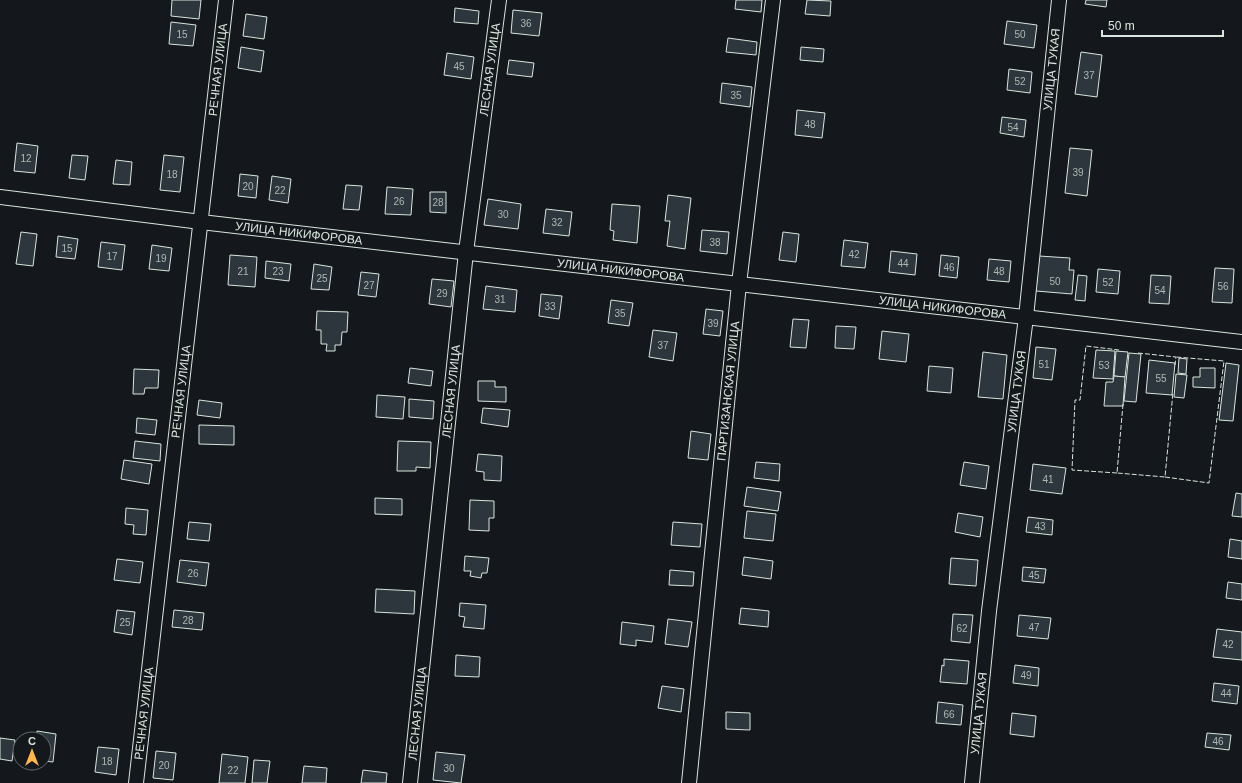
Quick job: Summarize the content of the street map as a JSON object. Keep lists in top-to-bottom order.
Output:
{
  "streets": {
    "street": [
      "ЛЕСНАЯ УЛИЦА",
      "РЕЧНАЯ УЛИЦА",
      "УЛИЦА ТУКАЯ",
      "УЛИЦА НИКИФОРОВА",
      "ПАРТИЗАНСКАЯ УЛИЦА"
    ]
  },
  "crossings": [
    ["ЛЕСНАЯ УЛИЦА", "УЛИЦА НИКИФОРОВА"],
    ["РЕЧНАЯ УЛИЦА", "УЛИЦА НИКИФОРОВА"],
    ["УЛИЦА ТУКАЯ", "УЛИЦА НИКИФОРОВА"],
    ["УЛИЦА НИКИФОРОВА", "ПАРТИЗАНСКАЯ УЛИЦА"]
  ],
  "house_numbers": [
    "36",
    "15",
    "50",
    "45",
    "37",
    "52",
    "35",
    "48",
    "54",
    "12",
    "39",
    "18",
    "20",
    "22",
    "26",
    "28",
    "30",
    "32",
    "38",
    "15",
    "42",
    "17",
    "19",
    "44",
    "46",
    "21",
    "23",
    "48",
    "25",
    "50",
    "52",
    "27",
    "56",
    "54",
    "29",
    "31",
    "33",
    "35",
    "39",
    "37",
    "51",
    "53",
    "55",
    "41",
    "43",
    "26",
    "45",
    "28",
    "25",
    "47",
    "62",
    "42",
    "49",
    "44",
    "66",
    "46",
    "18",
    "20",
    "30",
    "22"
  ],
  "scale_bar": "50 m",
  "north": "top"
}
